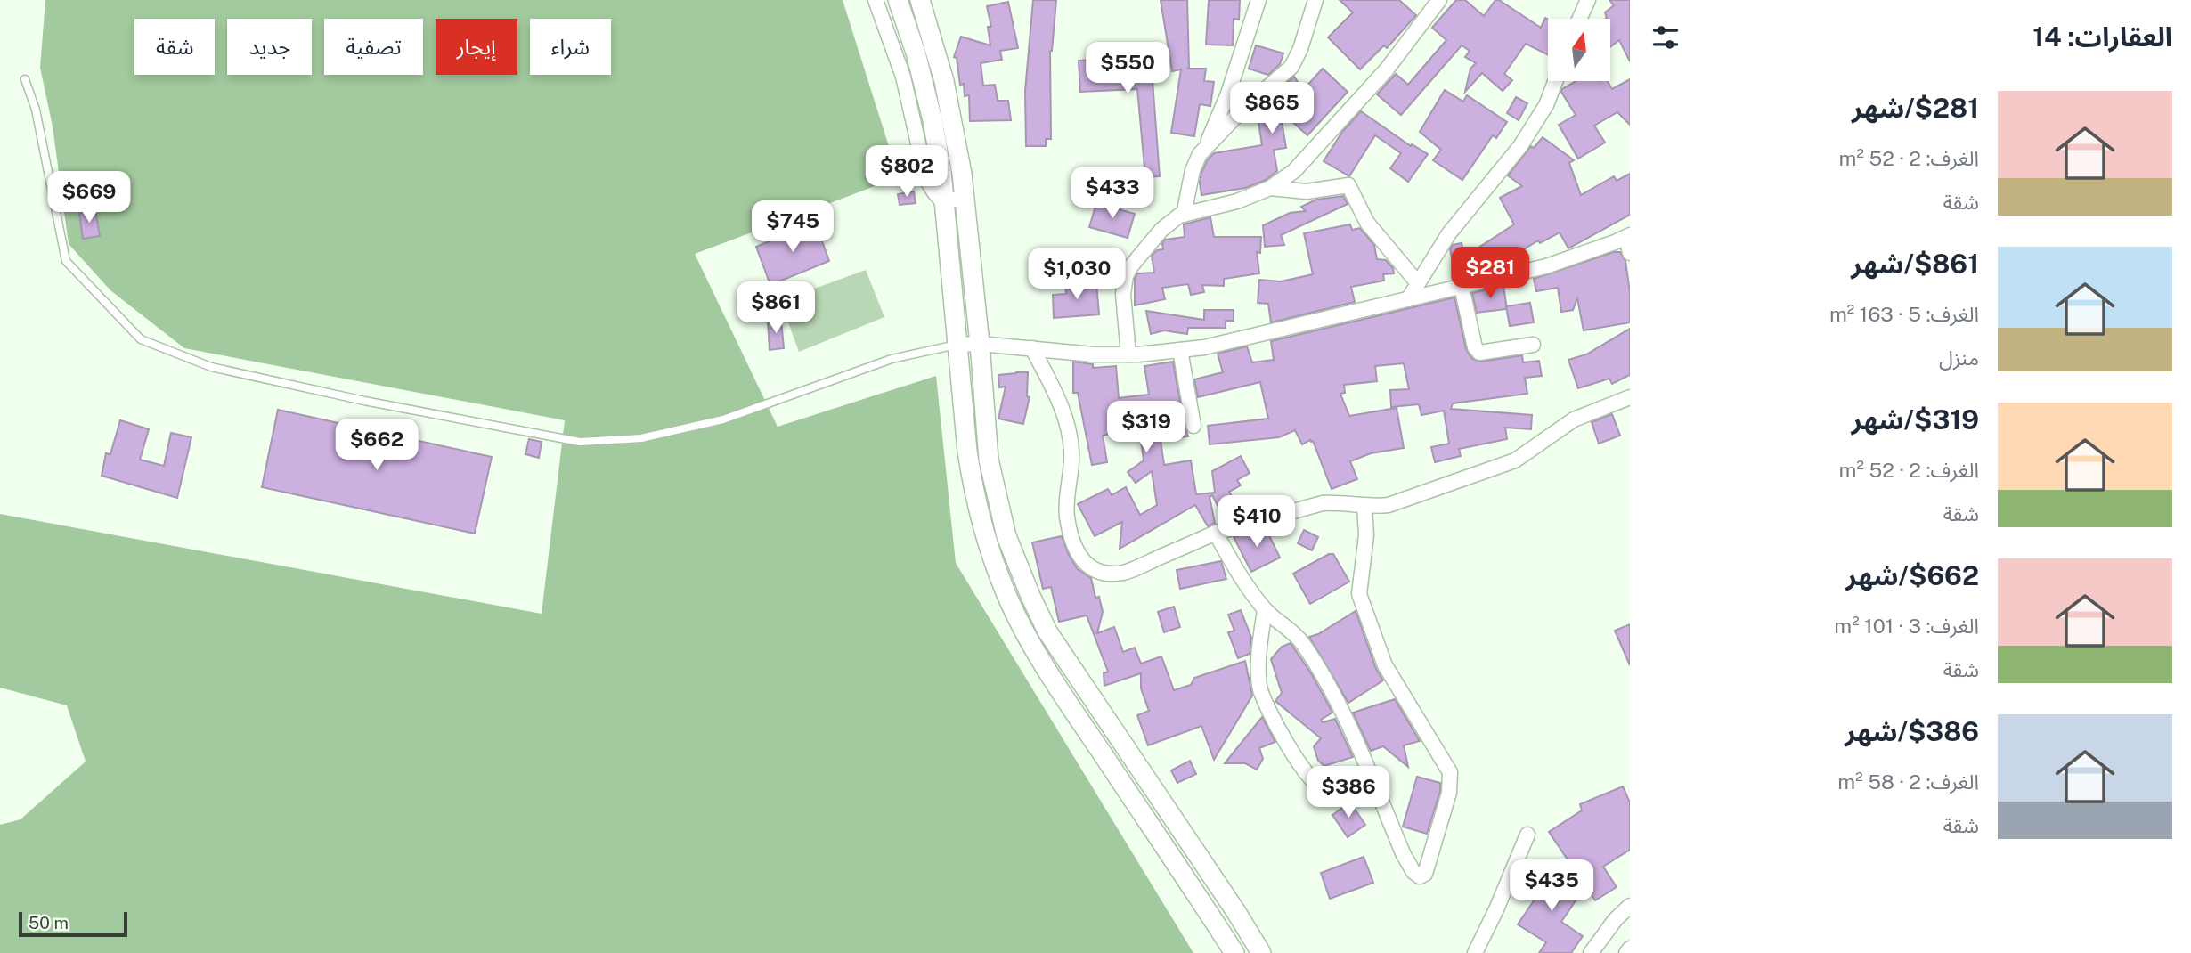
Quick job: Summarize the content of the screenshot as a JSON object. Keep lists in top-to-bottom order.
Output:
{
  "scale_bar": "50 m",
  "north": "top",
  "page": {
    "heading": "العقارات: 14",
    "chip": [
      "شراء",
      "إيجار",
      "تصفية",
      "جديد",
      "شقة"
    ],
    "price": [
      "$550",
      "$865",
      "$802",
      "$433",
      "$669",
      "$745",
      "$281",
      "$1,030",
      "$861",
      "$319",
      "$662",
      "$410",
      "$386",
      "$435"
    ],
    "list": [
      {
        "name": "$281/شهر",
        "note": "الغرف: 2 · 52 m² · شقة"
      },
      {
        "name": "$861/شهر",
        "note": "الغرف: 5 · 163 m² · منزل"
      },
      {
        "name": "$319/شهر",
        "note": "الغرف: 2 · 52 m² · شقة"
      },
      {
        "name": "$662/شهر",
        "note": "الغرف: 3 · 101 m² · شقة"
      },
      {
        "name": "$386/شهر",
        "note": "الغرف: 2 · 58 m² · شقة"
      }
    ],
    "scale": "50 m"
  }
}
